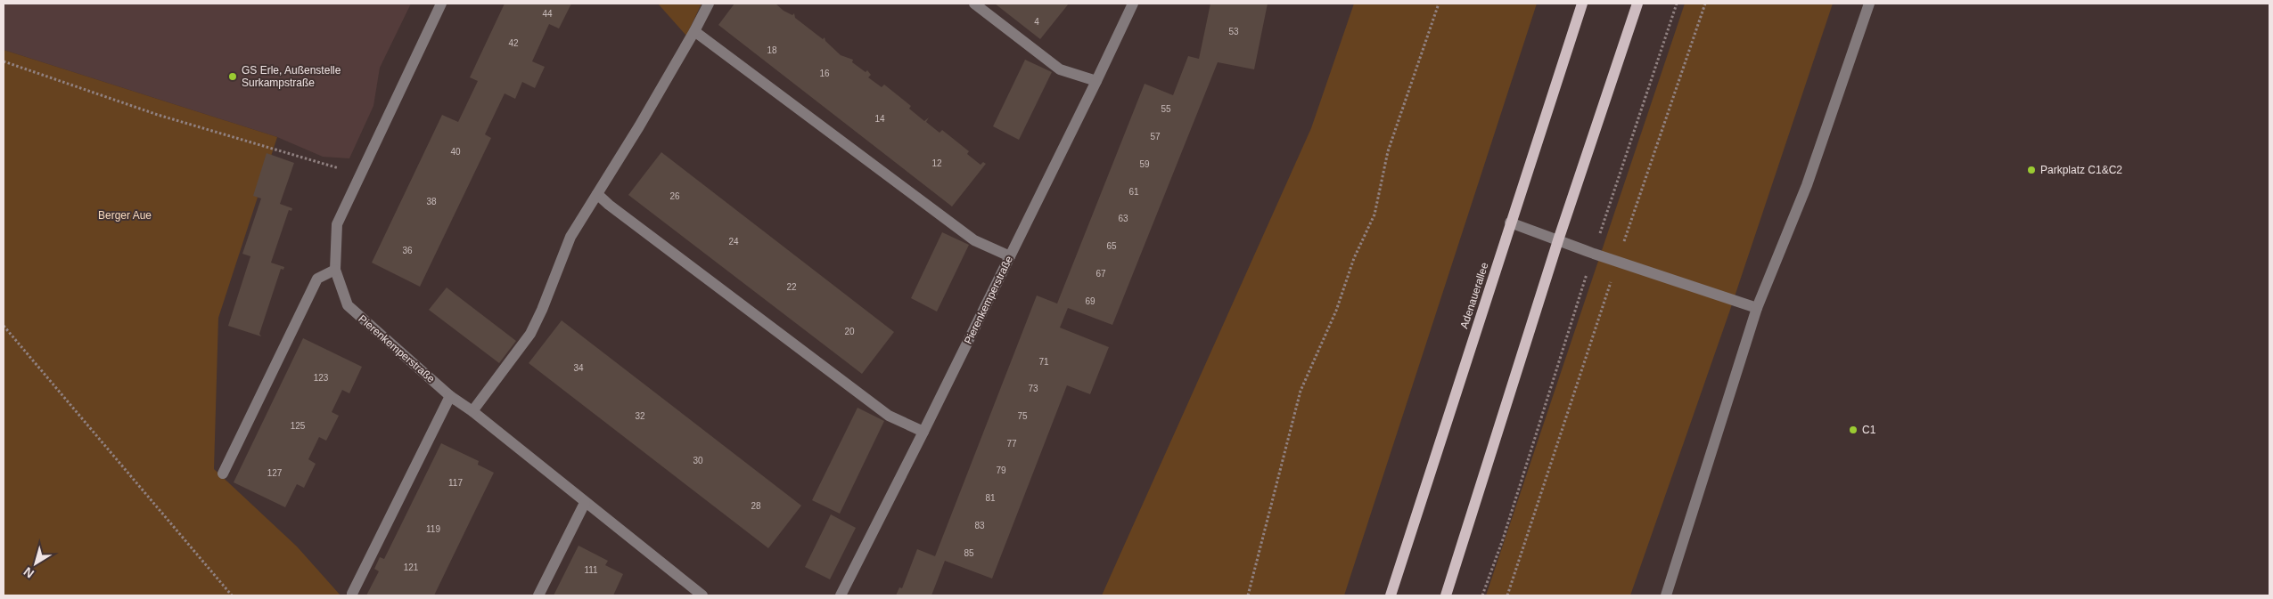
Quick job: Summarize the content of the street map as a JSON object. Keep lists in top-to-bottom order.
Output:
{
  "streets": {
    "main road": ["Adenauerallee"],
    "street": ["Pierenkemperstraße"]
  },
  "parks": ["Berger Aue"],
  "places": ["GS Erle, Außenstelle Surkampstraße", "Parkplatz C1&C2", "C1"],
  "house_numbers": [
    "44",
    "4",
    "53",
    "42",
    "18",
    "16",
    "55",
    "14",
    "57",
    "40",
    "12",
    "59",
    "61",
    "26",
    "38",
    "63",
    "24",
    "65",
    "36",
    "67",
    "22",
    "69",
    "20",
    "71",
    "34",
    "123",
    "73",
    "32",
    "75",
    "125",
    "77",
    "30",
    "79",
    "127",
    "117",
    "81",
    "28",
    "83",
    "119",
    "85",
    "121",
    "111"
  ],
  "north": "bottom left"
}
